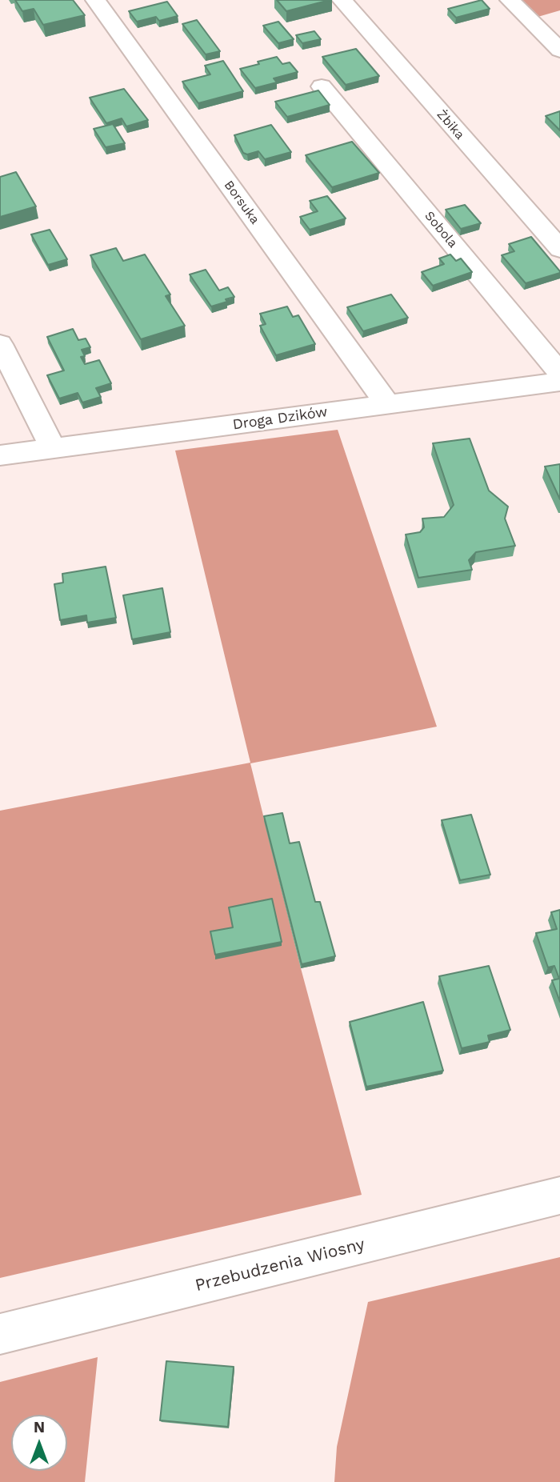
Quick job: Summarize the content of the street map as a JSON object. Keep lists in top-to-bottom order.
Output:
{
  "streets": {
    "street": [
      "Żbika",
      "Borsuka",
      "Sobola",
      "Droga Dzików",
      "Przebudzenia Wiosny"
    ]
  },
  "crossings": [
    ["Borsuka", "Droga Dzików"]
  ],
  "north": "top"
}
